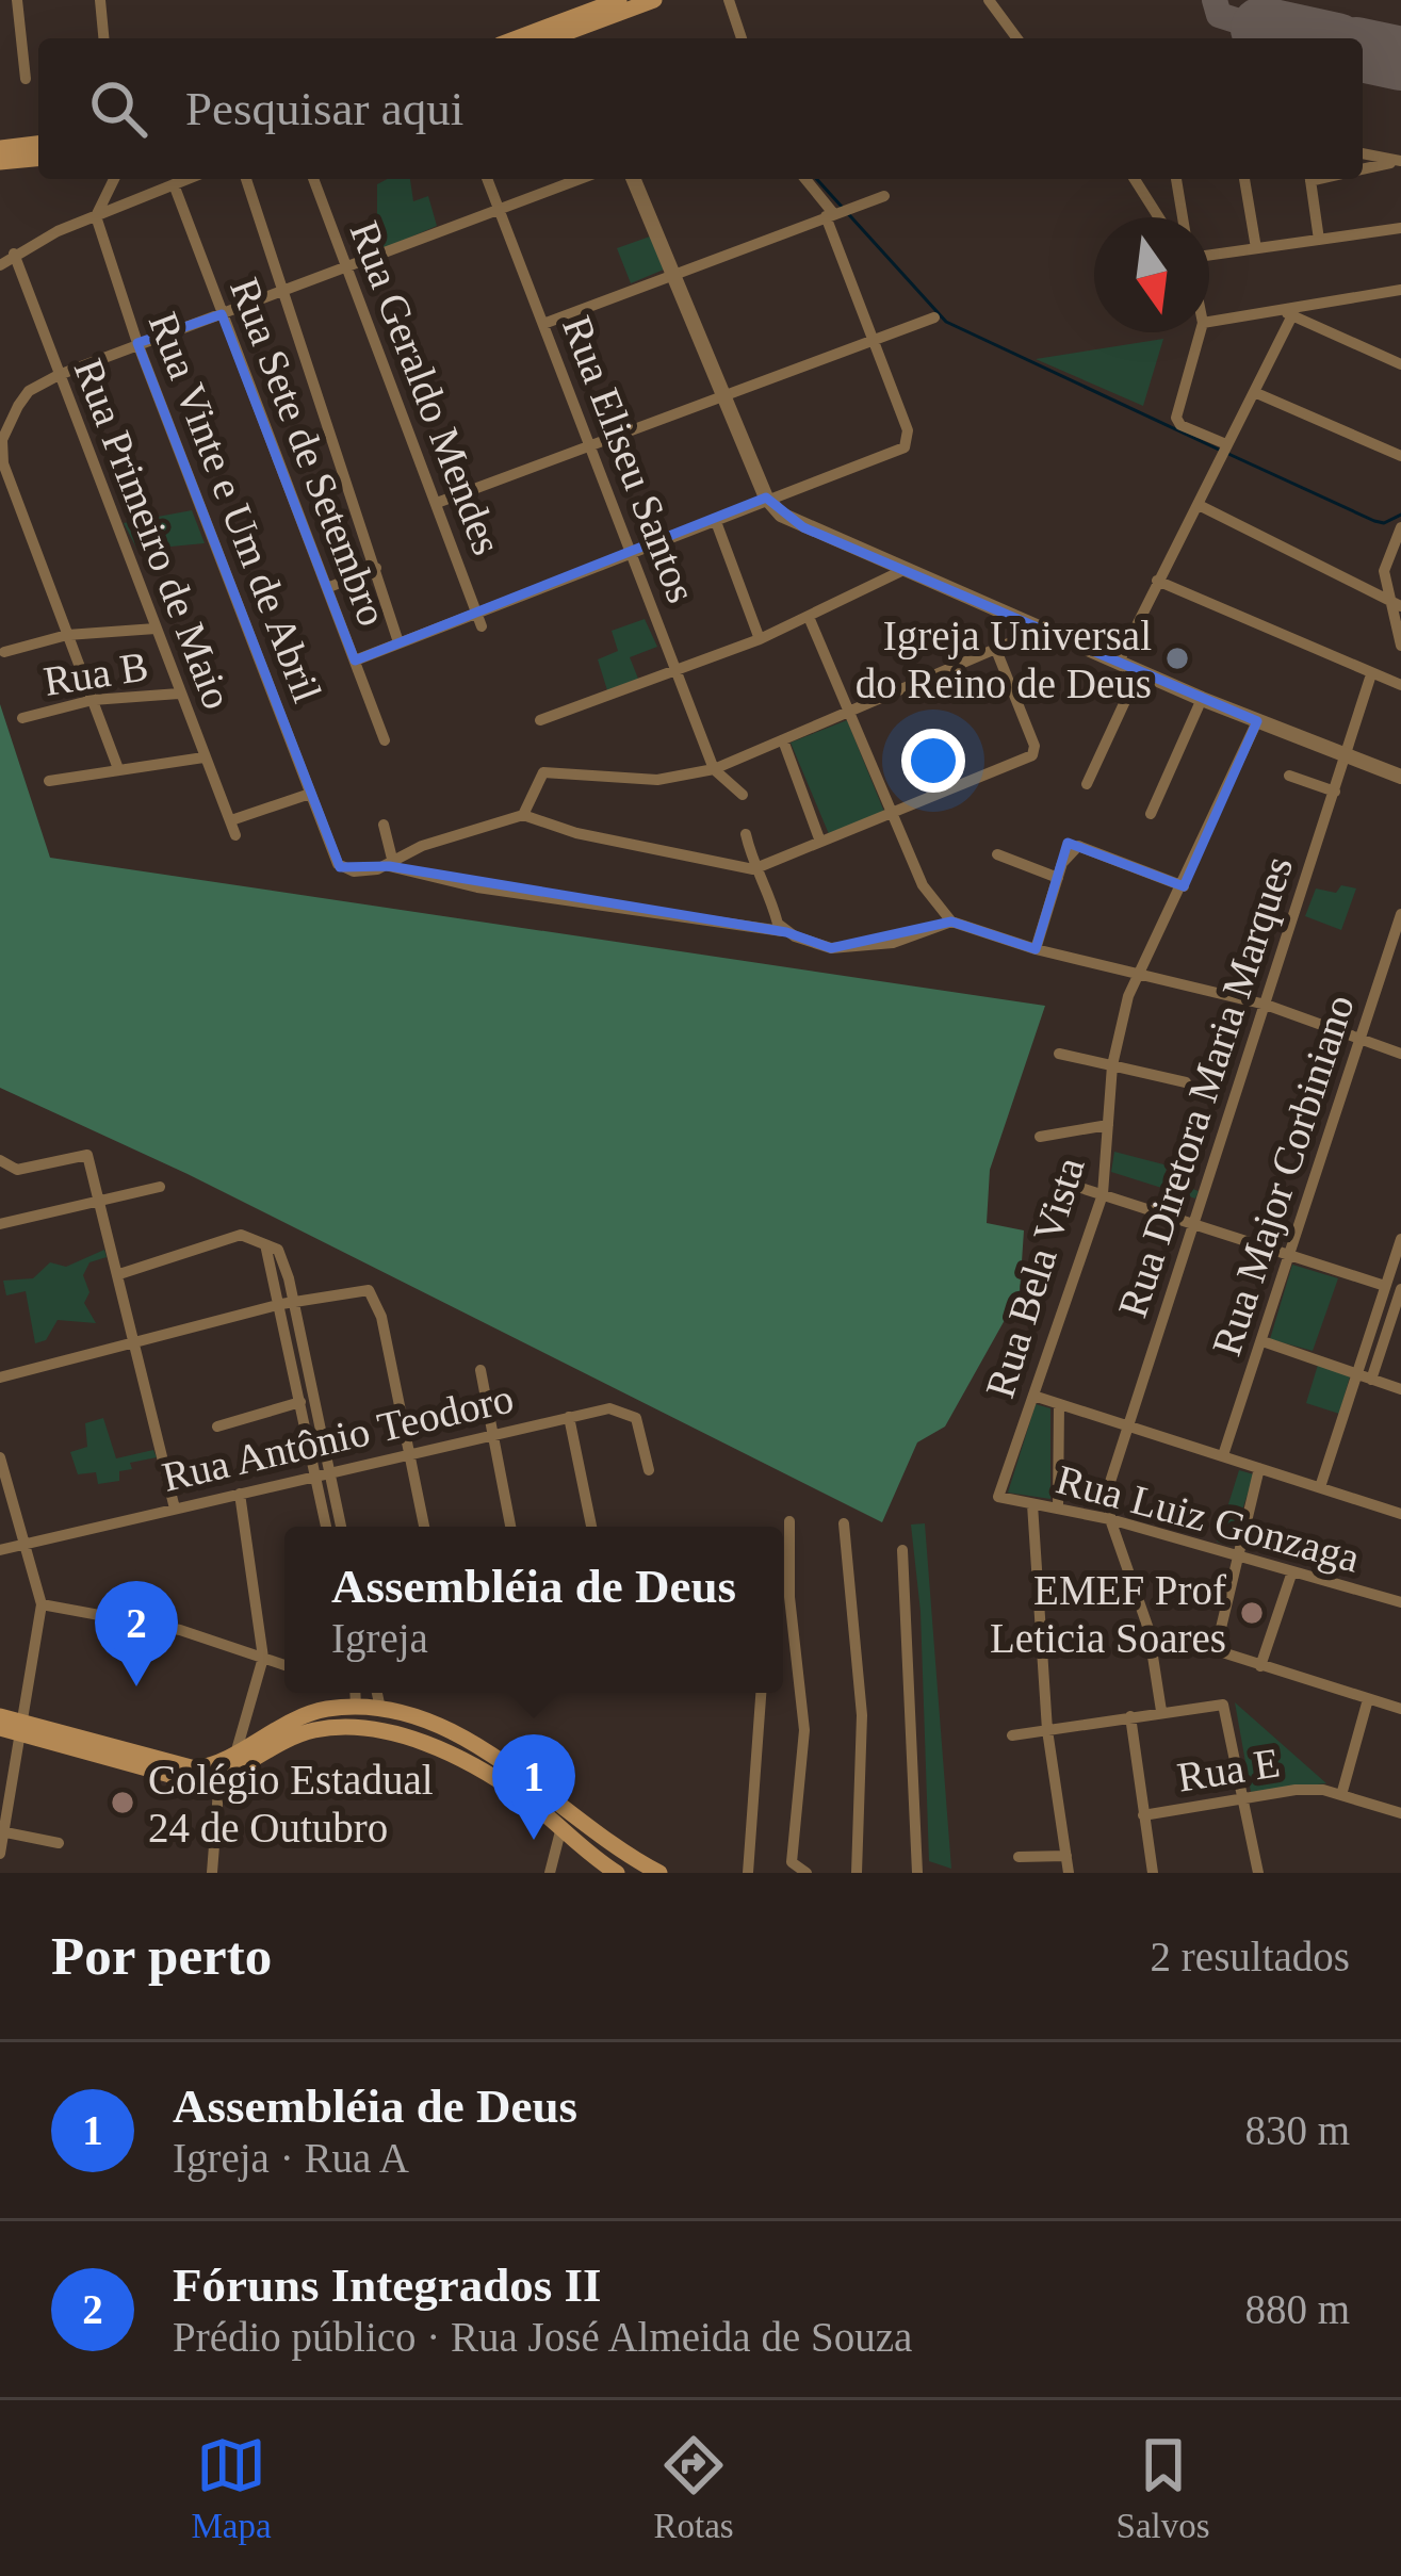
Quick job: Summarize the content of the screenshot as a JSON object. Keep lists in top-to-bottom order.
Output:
{
  "streets": {
    "street": [
      "Rua Geraldo Mendes",
      "Rua Sete de Setembro",
      "Rua Eliseu Santos",
      "Rua Vinte e Um de Abril",
      "Rua Primeiro de Maio",
      "Rua B",
      "Rua Diretora Maria Marques",
      "Rua Major Corbiniano",
      "Rua Bela Vista",
      "Rua Antônio Teodoro",
      "Rua Luiz Gonzaga",
      "Rua E"
    ]
  },
  "crossings": [
    ["Rua Primeiro de Maio", "Rua B"],
    ["Rua Diretora Maria Marques", "Rua Luiz Gonzaga"],
    ["Rua Bela Vista", "Rua Luiz Gonzaga"]
  ],
  "places": ["Igreja Universal do Reino de Deus", "EMEF Prof Leticia Soares", "Colégio Estadual 24 de Outubro"],
  "north": "bottom",
  "page": {
    "search": "Pesquisar aqui",
    "popup": ["Assembléia de Deus", "Igreja"],
    "pins": ["2", "1"],
    "heading": ["Por perto", "2 resultados"],
    "list": [
      {
        "mark": "1",
        "name": "Assembléia de Deus",
        "note": "Igreja · Rua A",
        "value": "830 m"
      },
      {
        "mark": "2",
        "name": "Fóruns Integrados II",
        "note": "Prédio público · Rua José Almeida de Souza",
        "value": "880 m"
      }
    ],
    "nav": ["Mapa", "Rotas", "Salvos"]
  }
}
